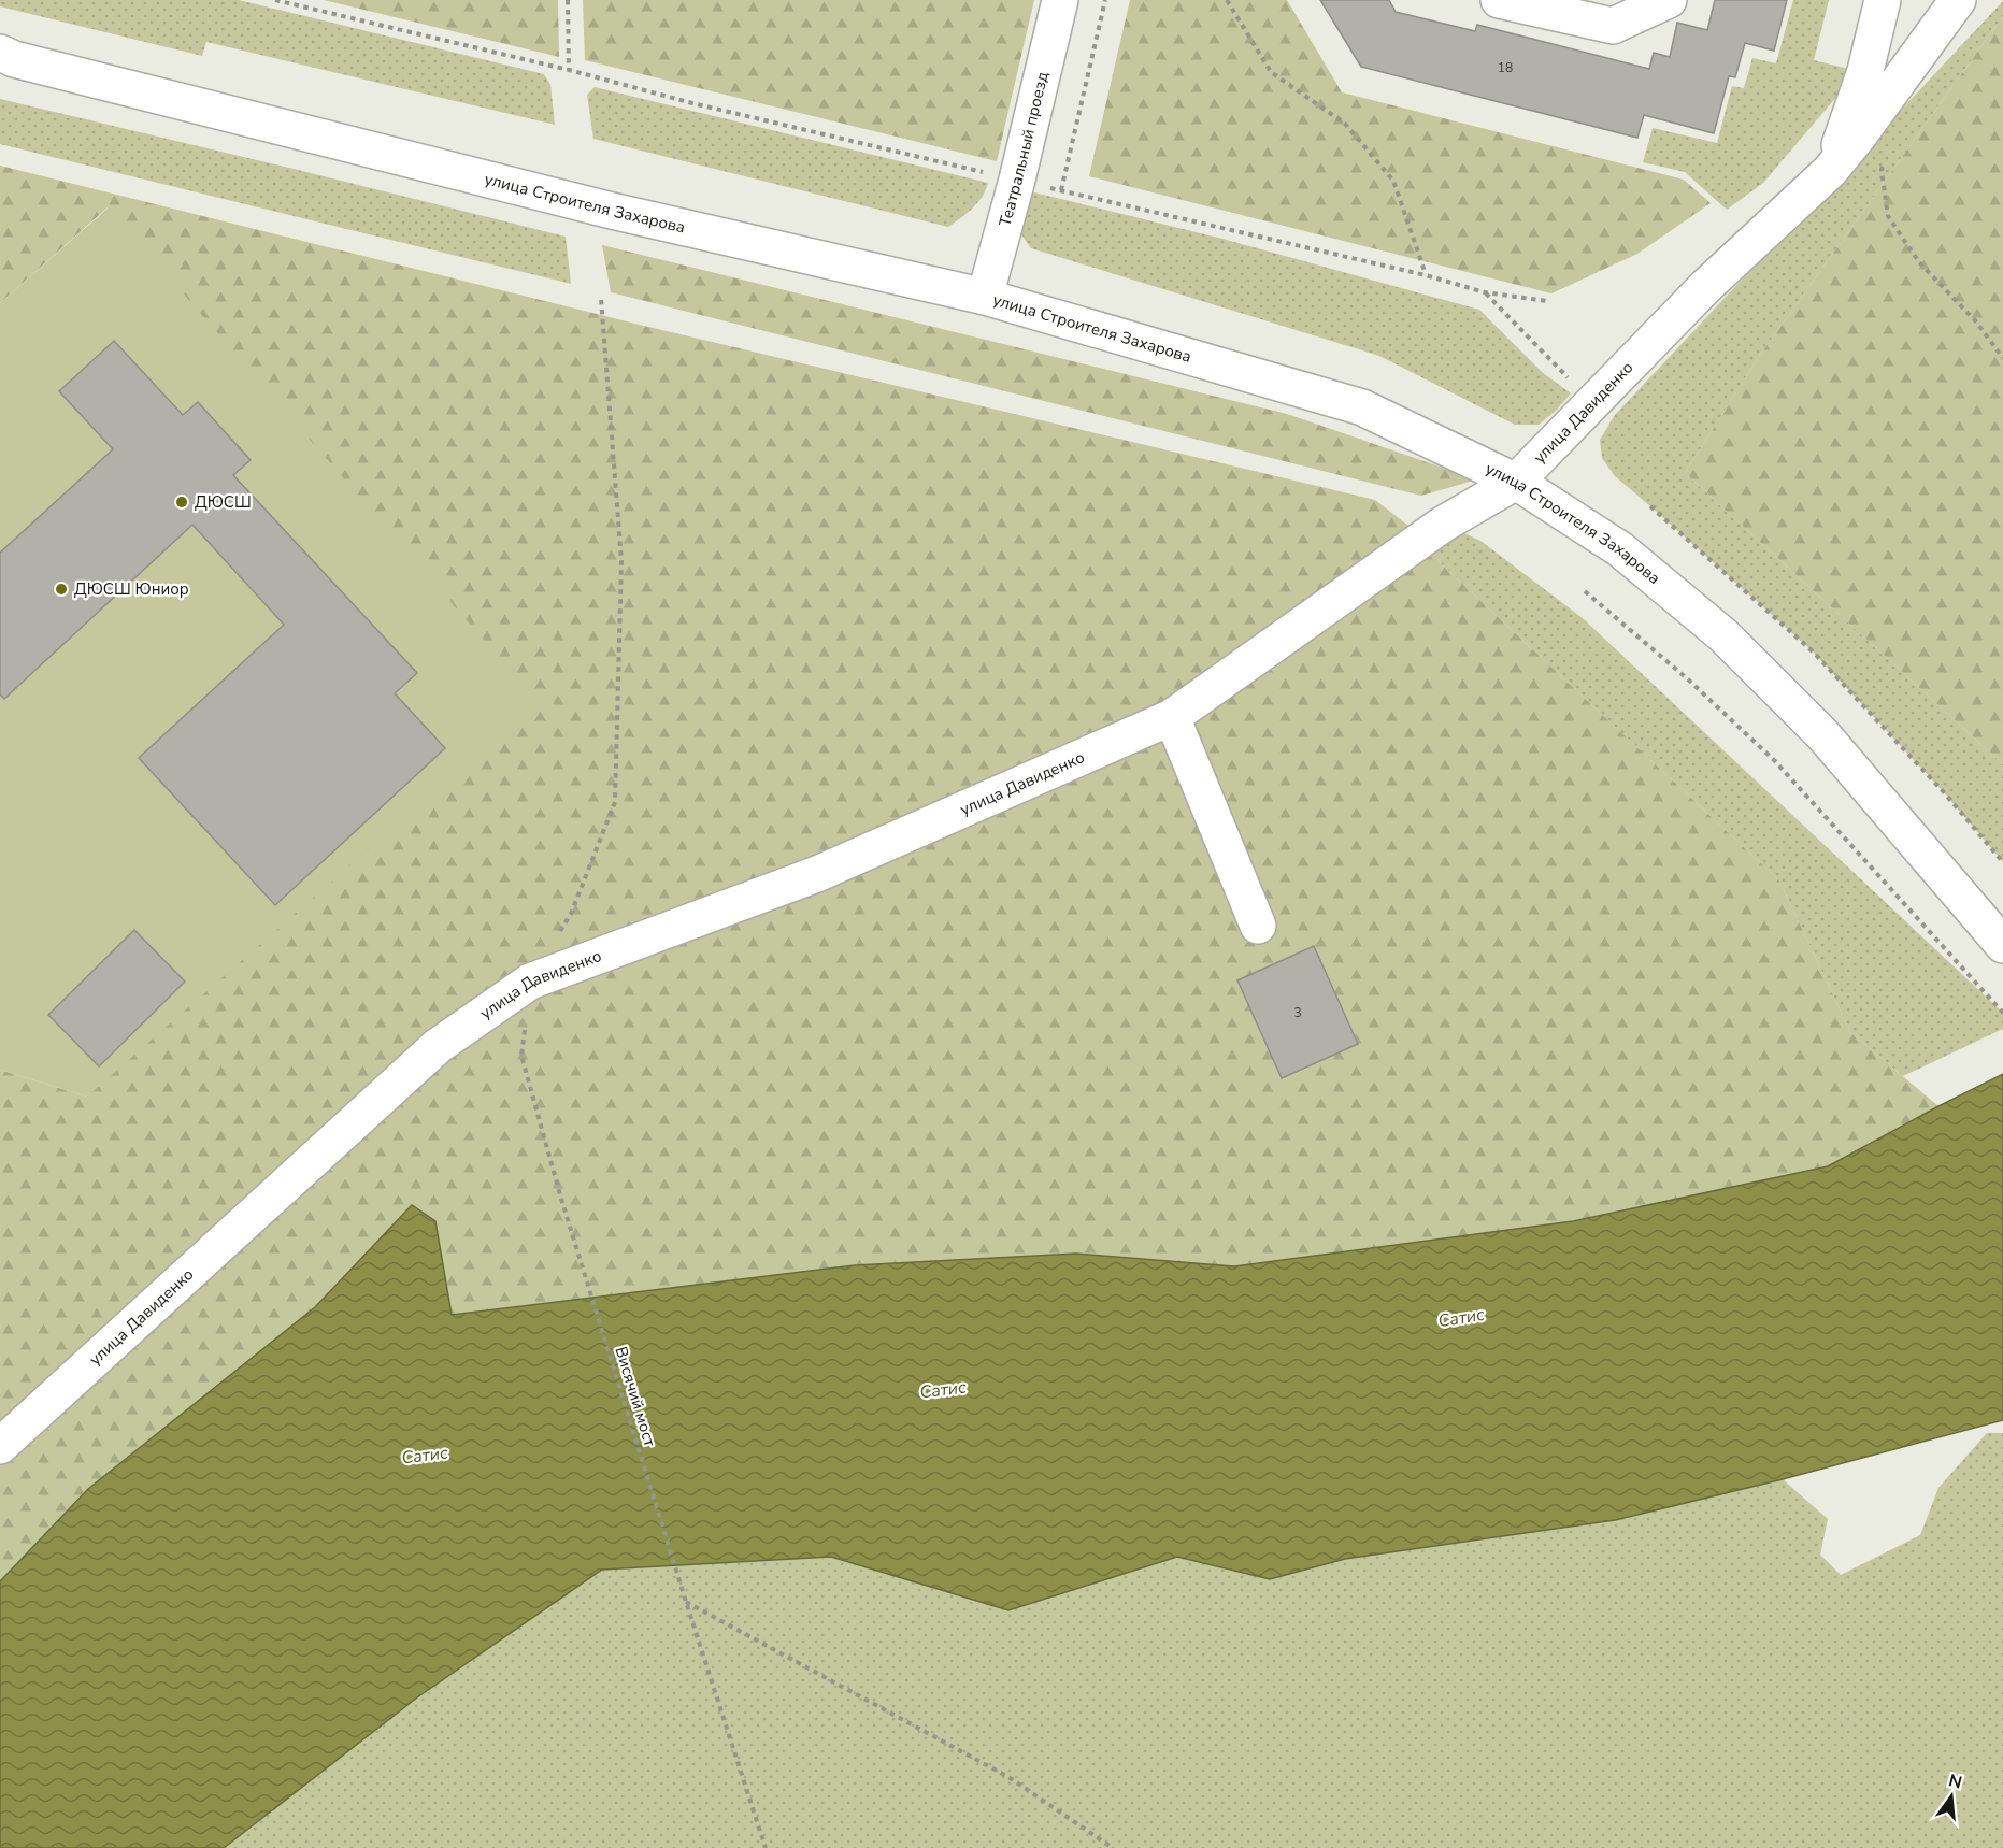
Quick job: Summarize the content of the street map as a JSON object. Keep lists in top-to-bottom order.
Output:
{
  "streets": {
    "street": ["Театральный проезд", "улица Строителя Захарова", "улица Давиденко"],
    "path": ["Висячий мост"]
  },
  "crossings": [
    ["Театральный проезд", "улица Строителя Захарова"],
    ["улица Строителя Захарова", "улица Давиденко"],
    ["улица Давиденко", "Висячий мост"]
  ],
  "water": ["Сатис"],
  "places": ["ДЮСШ", "ДЮСШ Юниор"],
  "house_numbers": ["18", "3"],
  "north": "top"
}
